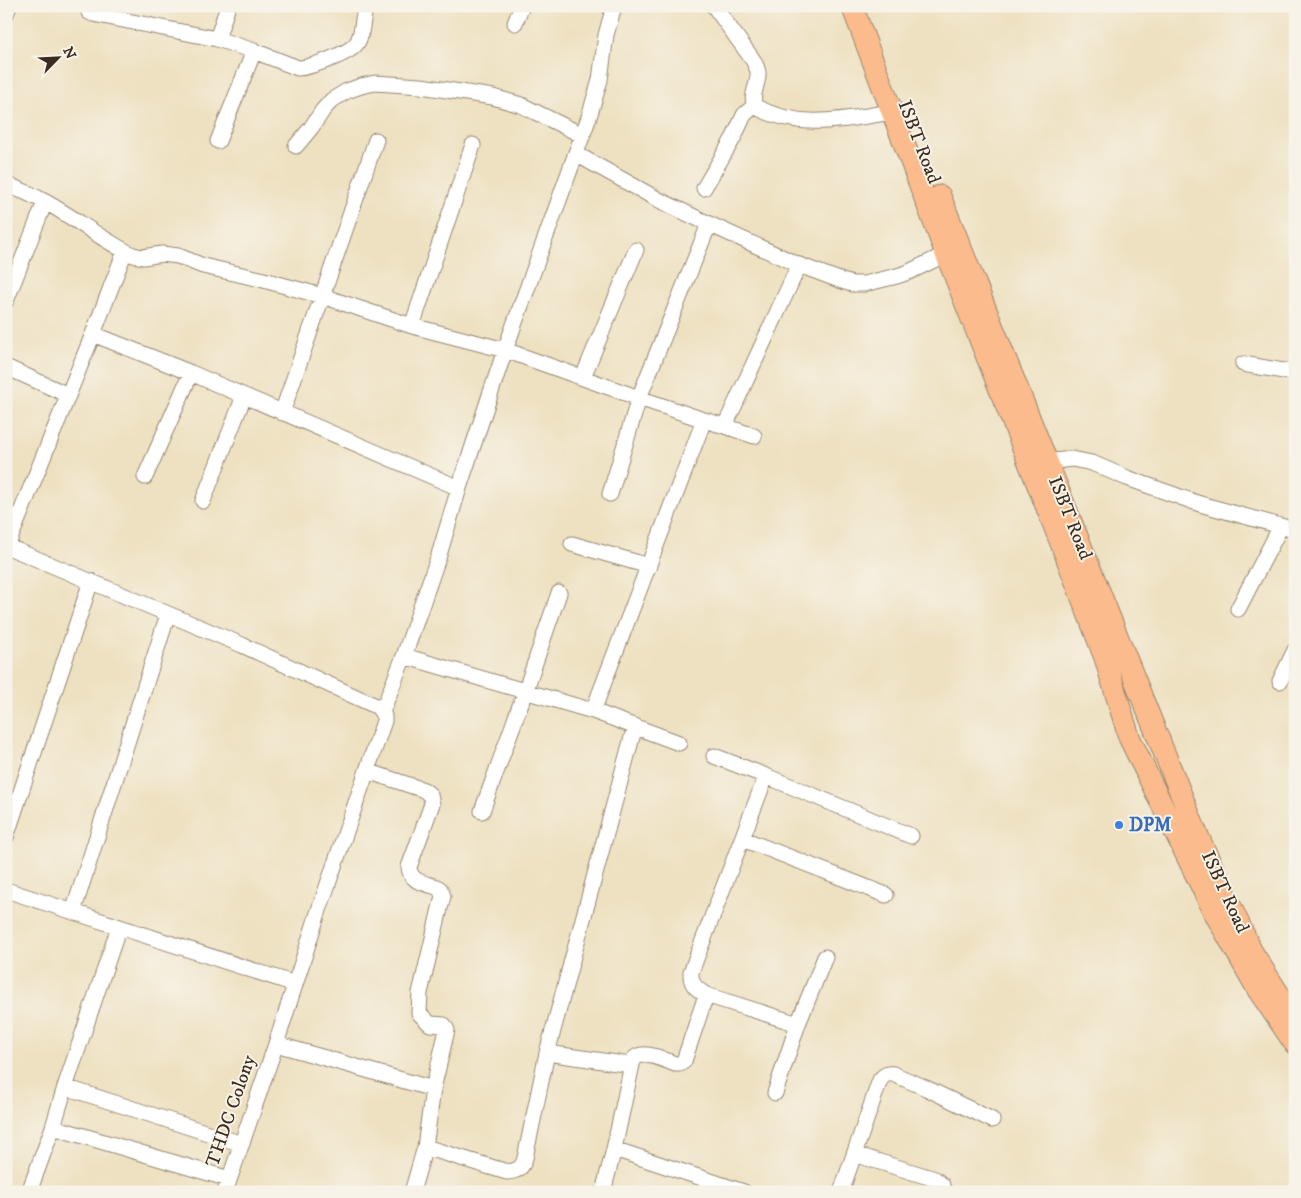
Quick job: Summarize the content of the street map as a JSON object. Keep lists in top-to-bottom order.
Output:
{
  "streets": {
    "highway": ["ISBT Road"],
    "street": ["THDC Colony"]
  },
  "places": ["DPM"],
  "north": "top right"
}
